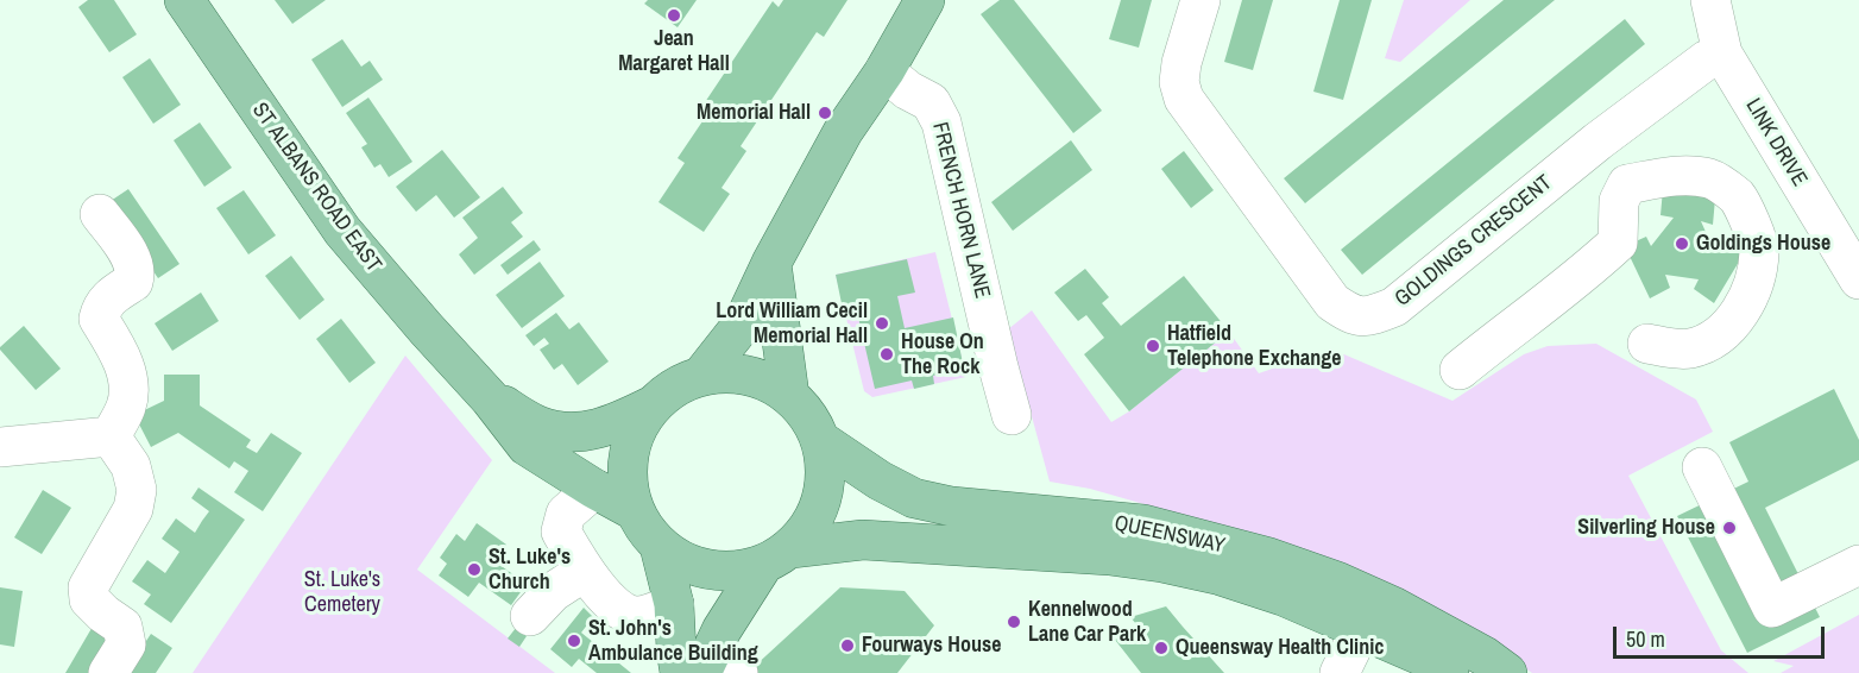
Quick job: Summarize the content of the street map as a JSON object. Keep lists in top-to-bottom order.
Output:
{
  "streets": {
    "main road": ["ST ALBANS ROAD EAST", "QUEENSWAY"],
    "street": ["LINK DRIVE", "FRENCH HORN LANE", "GOLDINGS CRESCENT"]
  },
  "crossings": [
    ["LINK DRIVE", "GOLDINGS CRESCENT"],
    ["ST ALBANS ROAD EAST", "QUEENSWAY"]
  ],
  "parks": ["St. Luke's Cemetery"],
  "places": [
    "Jean Margaret Hall",
    "Memorial Hall",
    "Goldings House",
    "Lord William Cecil Memorial Hall",
    "Hatfield Telephone Exchange",
    "House On The Rock",
    "Silverling House",
    "St. Luke's Church",
    "Kennelwood Lane Car Park",
    "St. John's Ambulance Building",
    "Fourways House",
    "Queensway Health Clinic"
  ],
  "scale_bar": "50 m"
}
